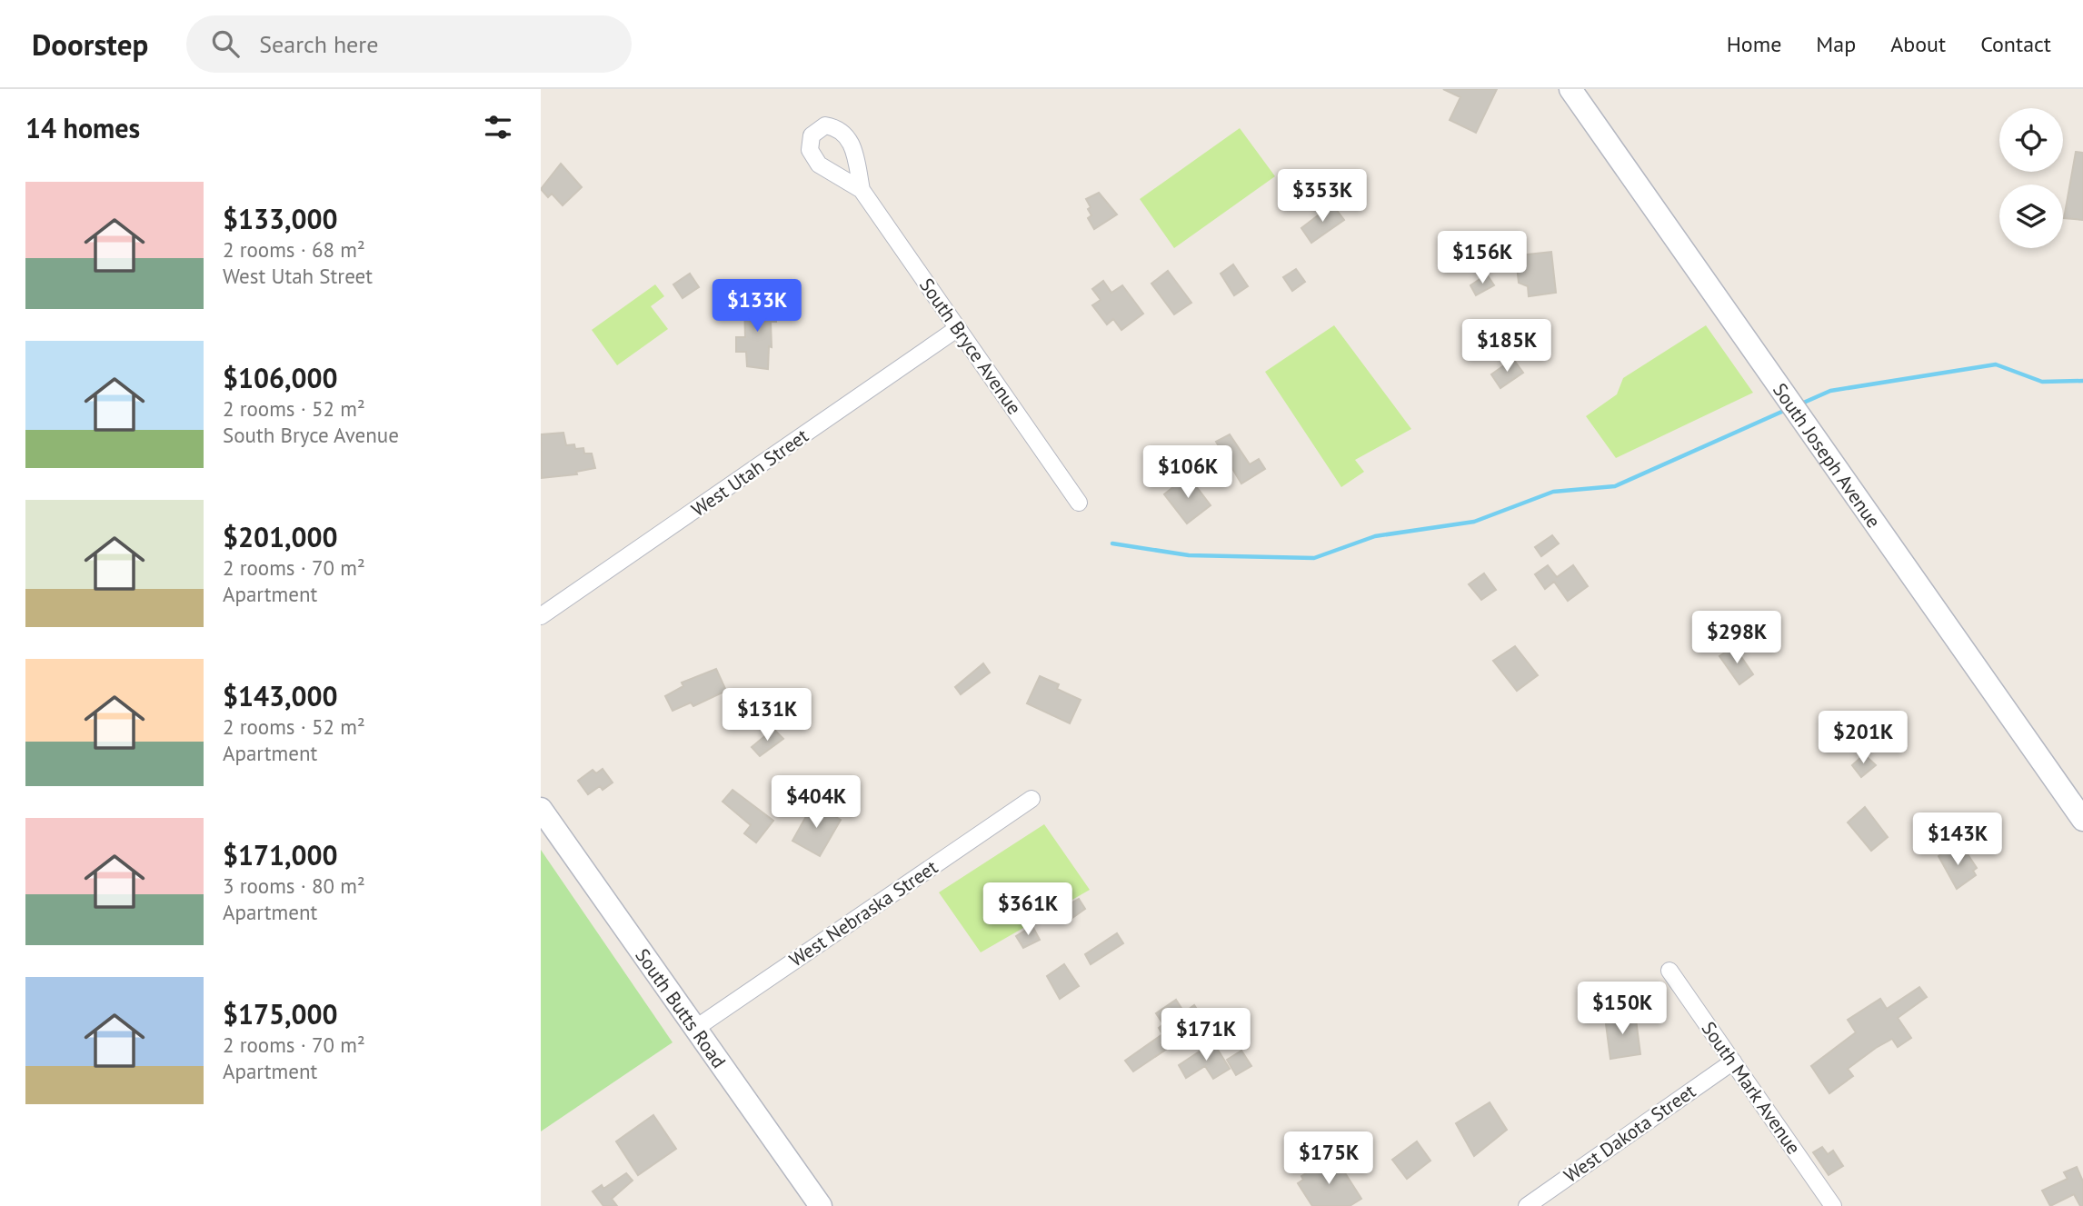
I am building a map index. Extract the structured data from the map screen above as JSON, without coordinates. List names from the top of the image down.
{
  "streets": {
    "main road": ["South Joseph Avenue", "South Butts Road"],
    "street": [
      "South Bryce Avenue",
      "West Utah Street",
      "West Nebraska Street",
      "South Mark Avenue",
      "West Dakota Street"
    ]
  },
  "crossings": [
    ["South Bryce Avenue", "West Utah Street"],
    ["West Nebraska Street", "South Butts Road"],
    ["South Mark Avenue", "West Dakota Street"]
  ],
  "page": {
    "header": "Doorstep",
    "search": "Search here",
    "nav": [
      "Home",
      "Map",
      "About",
      "Contact"
    ],
    "heading": "14 homes",
    "list": [
      {
        "name": "$133,000",
        "note": "2 rooms · 68 m² · West Utah Street"
      },
      {
        "name": "$106,000",
        "note": "2 rooms · 52 m² · South Bryce Avenue"
      },
      {
        "name": "$201,000",
        "note": "2 rooms · 70 m² · Apartment"
      },
      {
        "name": "$143,000",
        "note": "2 rooms · 52 m² · Apartment"
      },
      {
        "name": "$171,000",
        "note": "3 rooms · 80 m² · Apartment"
      },
      {
        "name": "$175,000",
        "note": "2 rooms · 70 m² · Apartment"
      }
    ],
    "price": [
      "$353K",
      "$156K",
      "$133K",
      "$185K",
      "$106K",
      "$298K",
      "$131K",
      "$201K",
      "$404K",
      "$143K",
      "$361K",
      "$150K",
      "$171K",
      "$175K"
    ]
  }
}
